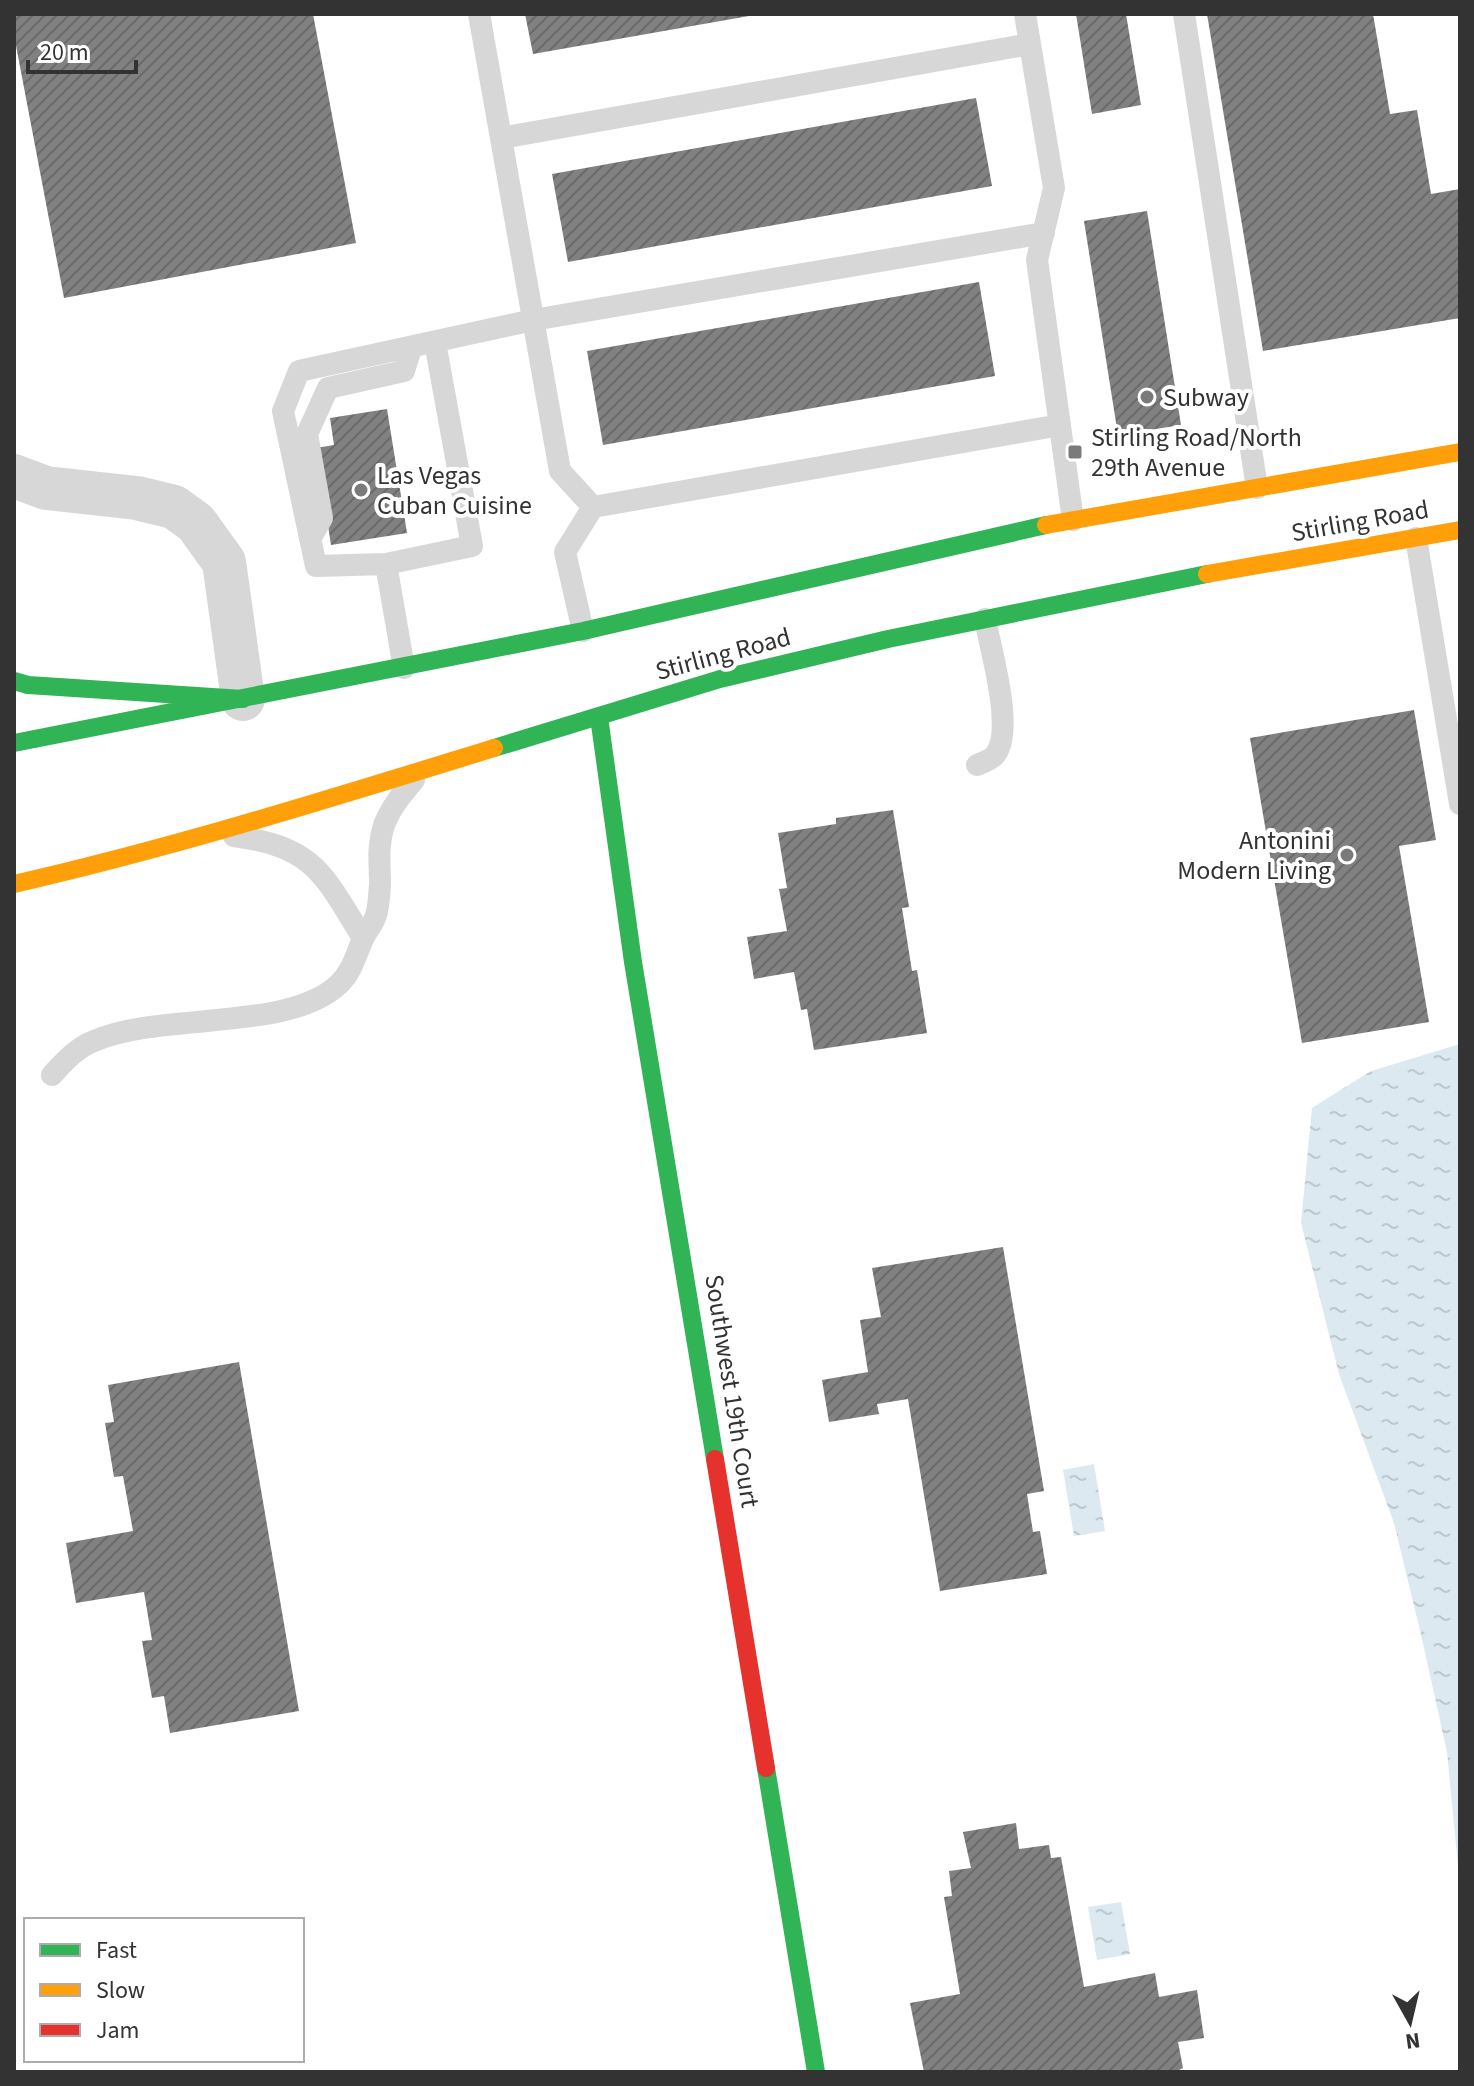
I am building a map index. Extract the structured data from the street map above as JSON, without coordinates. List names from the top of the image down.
{
  "streets": {
    "main road": ["Stirling Road", "Southwest 19th Court"]
  },
  "crossings": [
    ["Stirling Road", "Southwest 19th Court"]
  ],
  "places": {
    "other": ["Subway", "Las Vegas Cuban Cuisine", "Antonini Modern Living"],
    "transit": ["Stirling Road/North 29th Avenue"]
  },
  "legend": ["Fast", "Slow", "Jam"],
  "scale_bar": "20 m",
  "north": "bottom"
}
